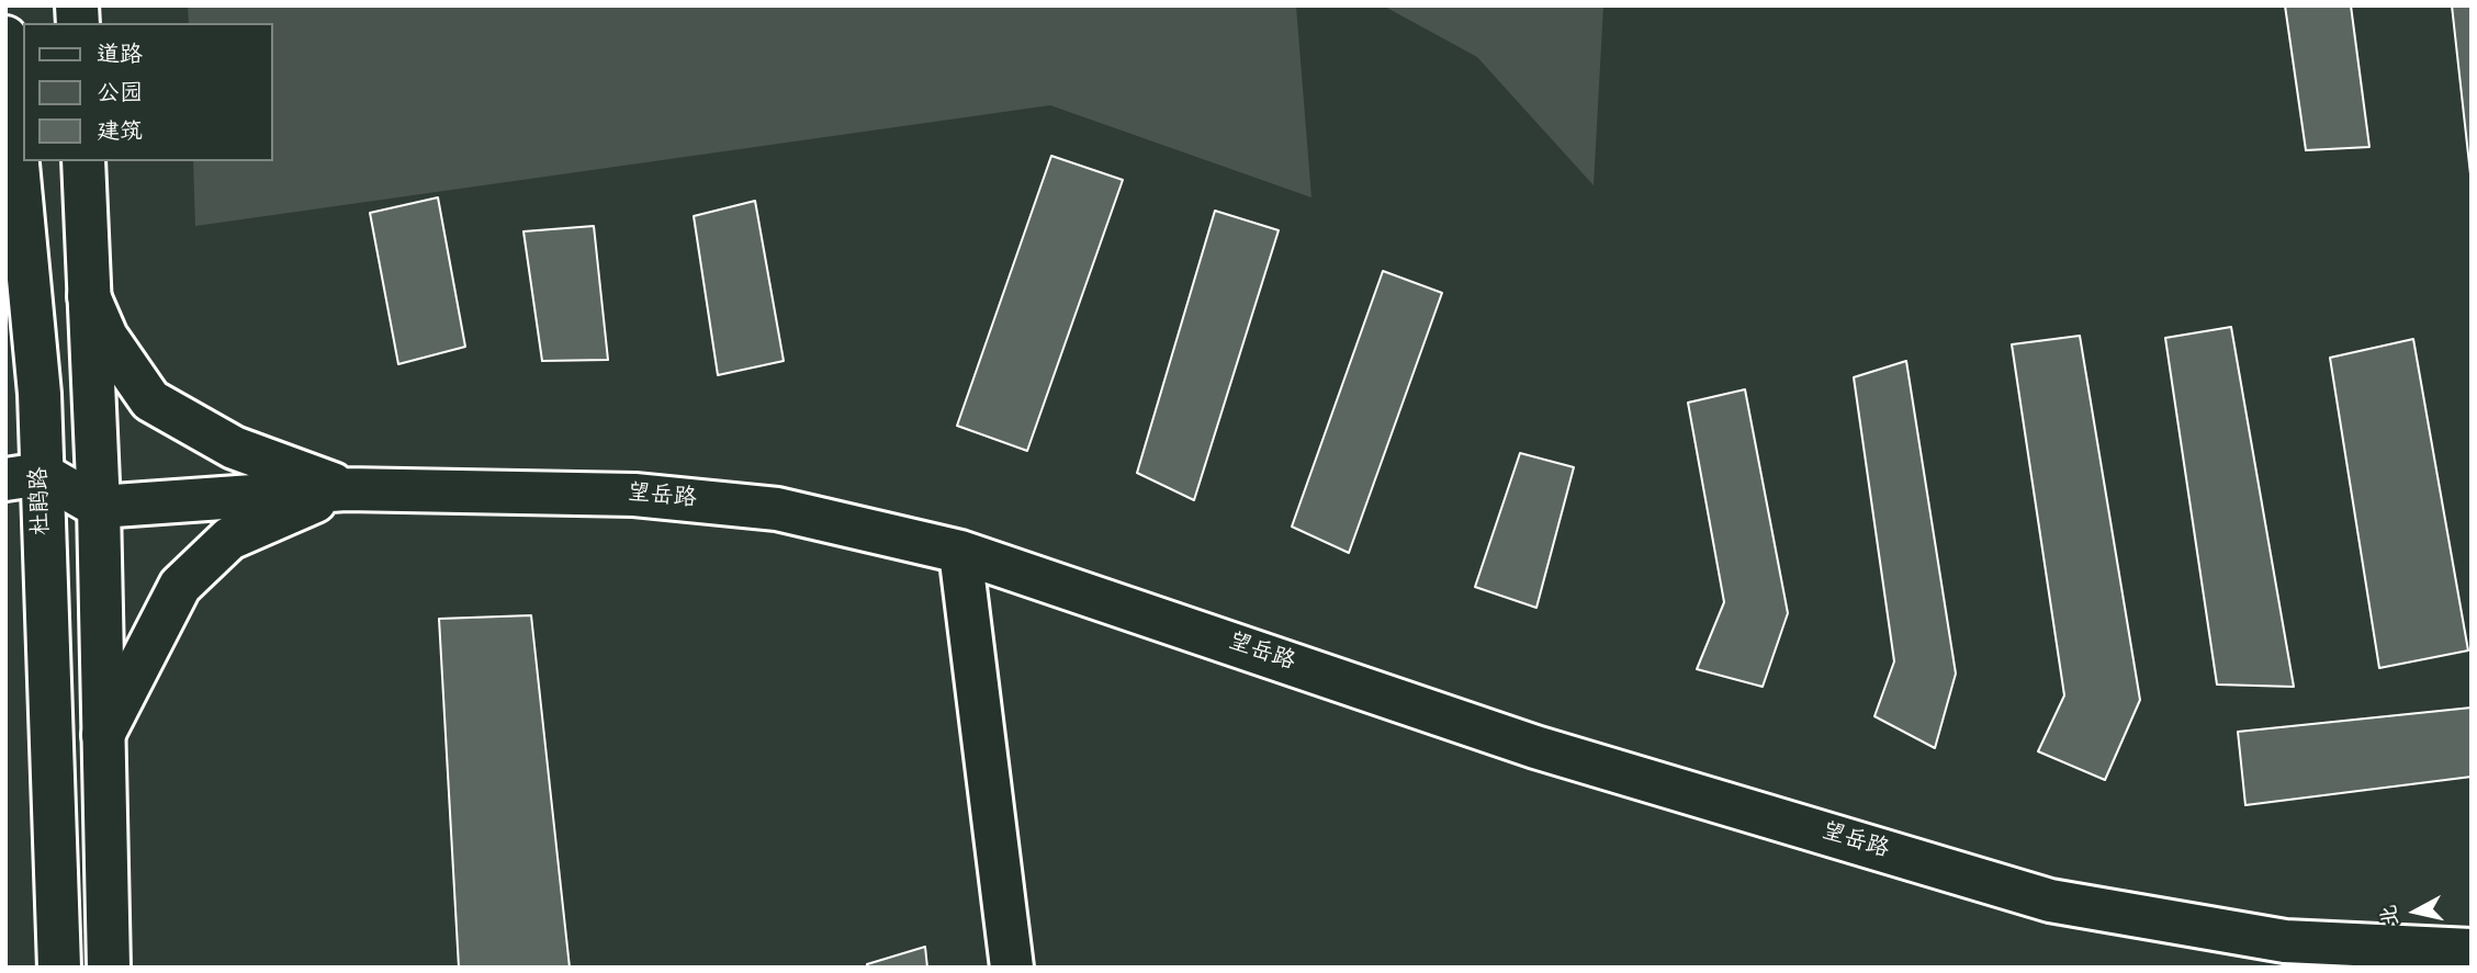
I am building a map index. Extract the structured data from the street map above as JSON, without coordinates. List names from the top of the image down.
{
  "streets": {
    "street": ["望岳路", "杜鹃路"]
  },
  "legend": ["道路", "公园", "建筑"],
  "north": "left"
}
